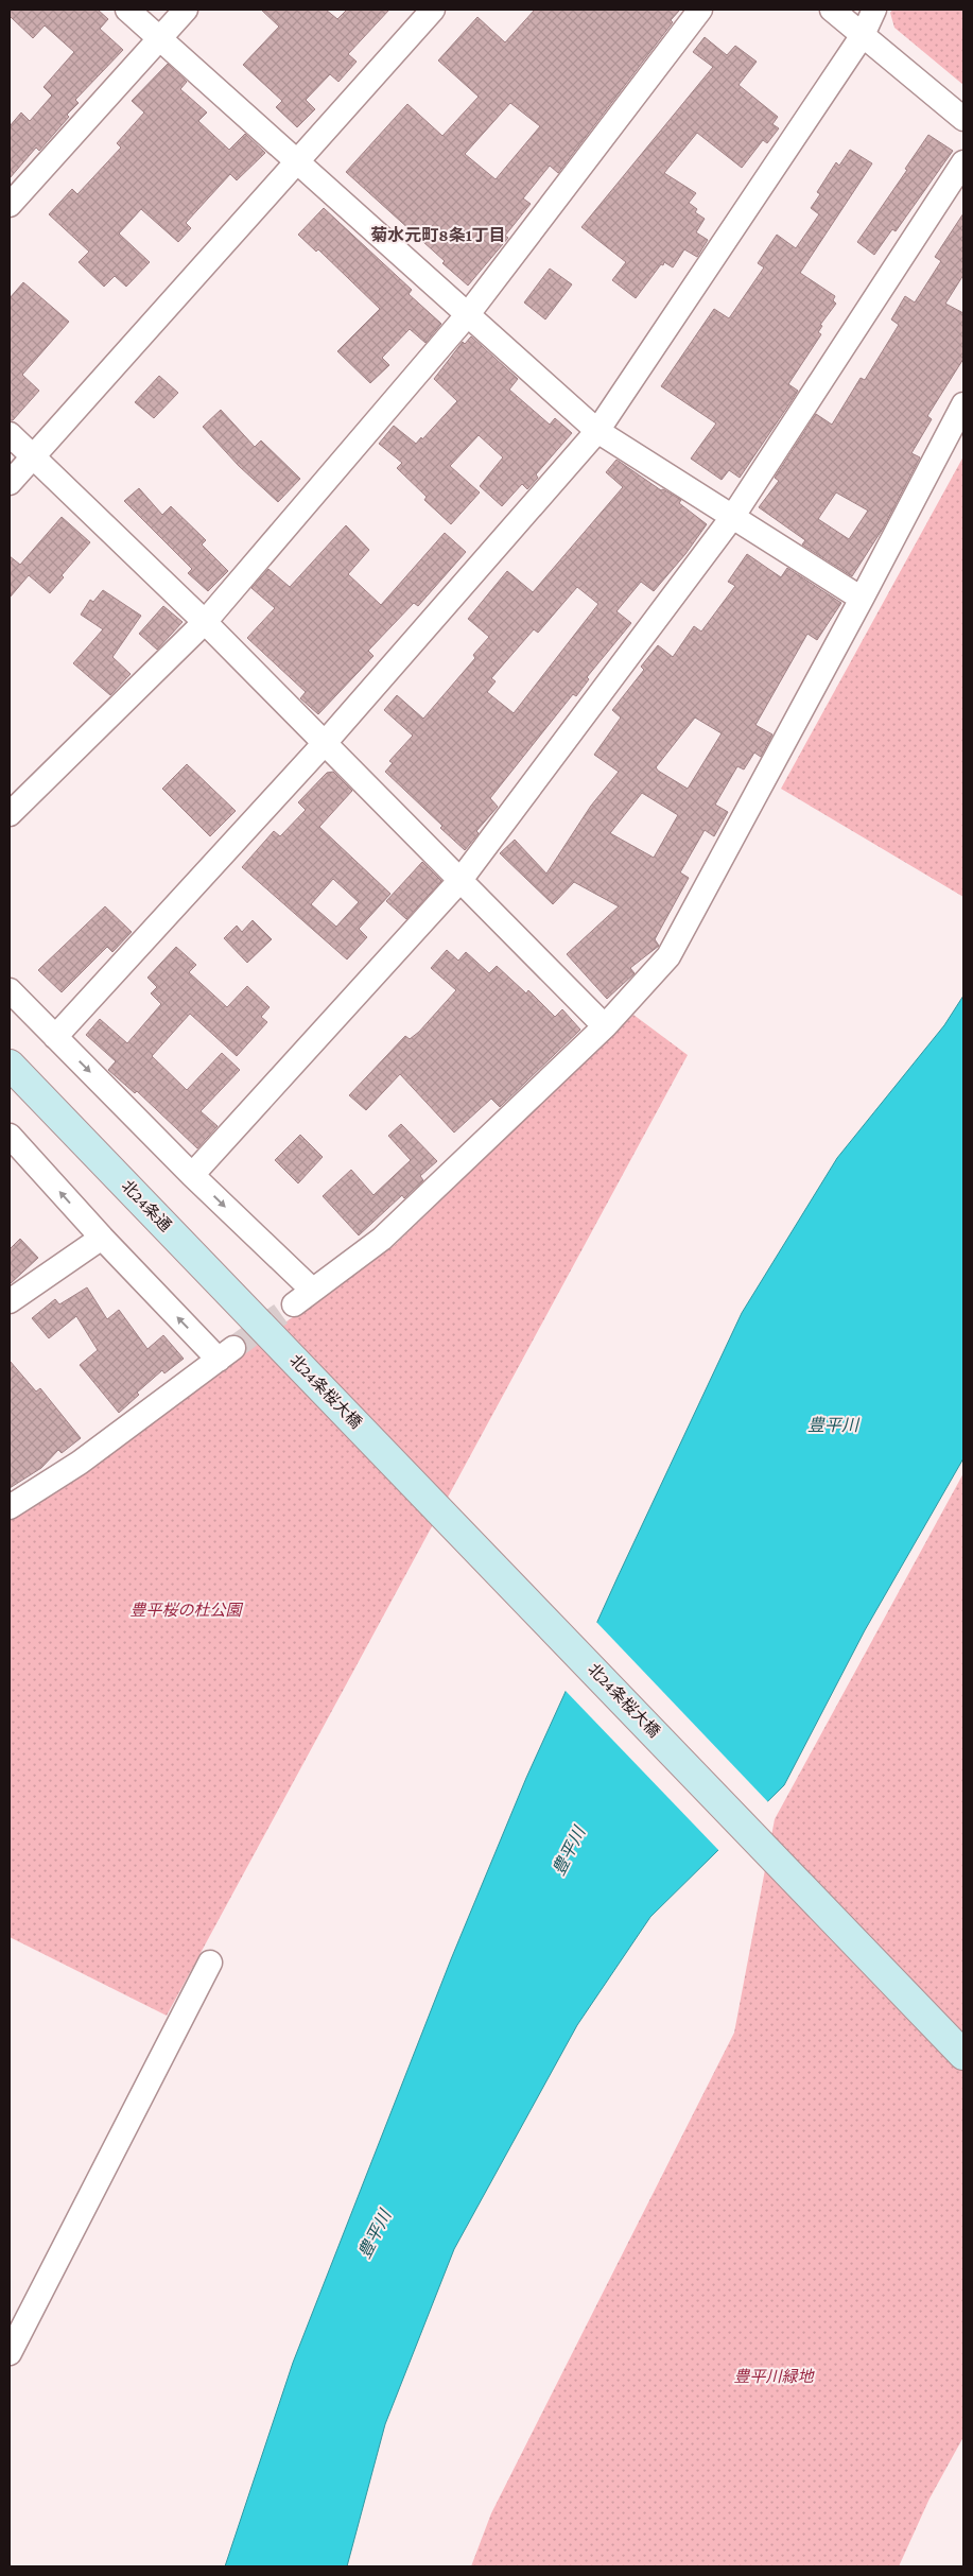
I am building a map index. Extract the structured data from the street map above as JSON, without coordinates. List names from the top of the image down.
{
  "streets": {
    "street": ["北24条通", "北24条桜大橋"]
  },
  "crossings": [
    ["北24条通", "北24条桜大橋"]
  ],
  "districts": ["菊水元町8条1丁目"],
  "water": ["豊平川"],
  "parks": ["豊平桜の杜公園", "豊平川緑地"]
}
